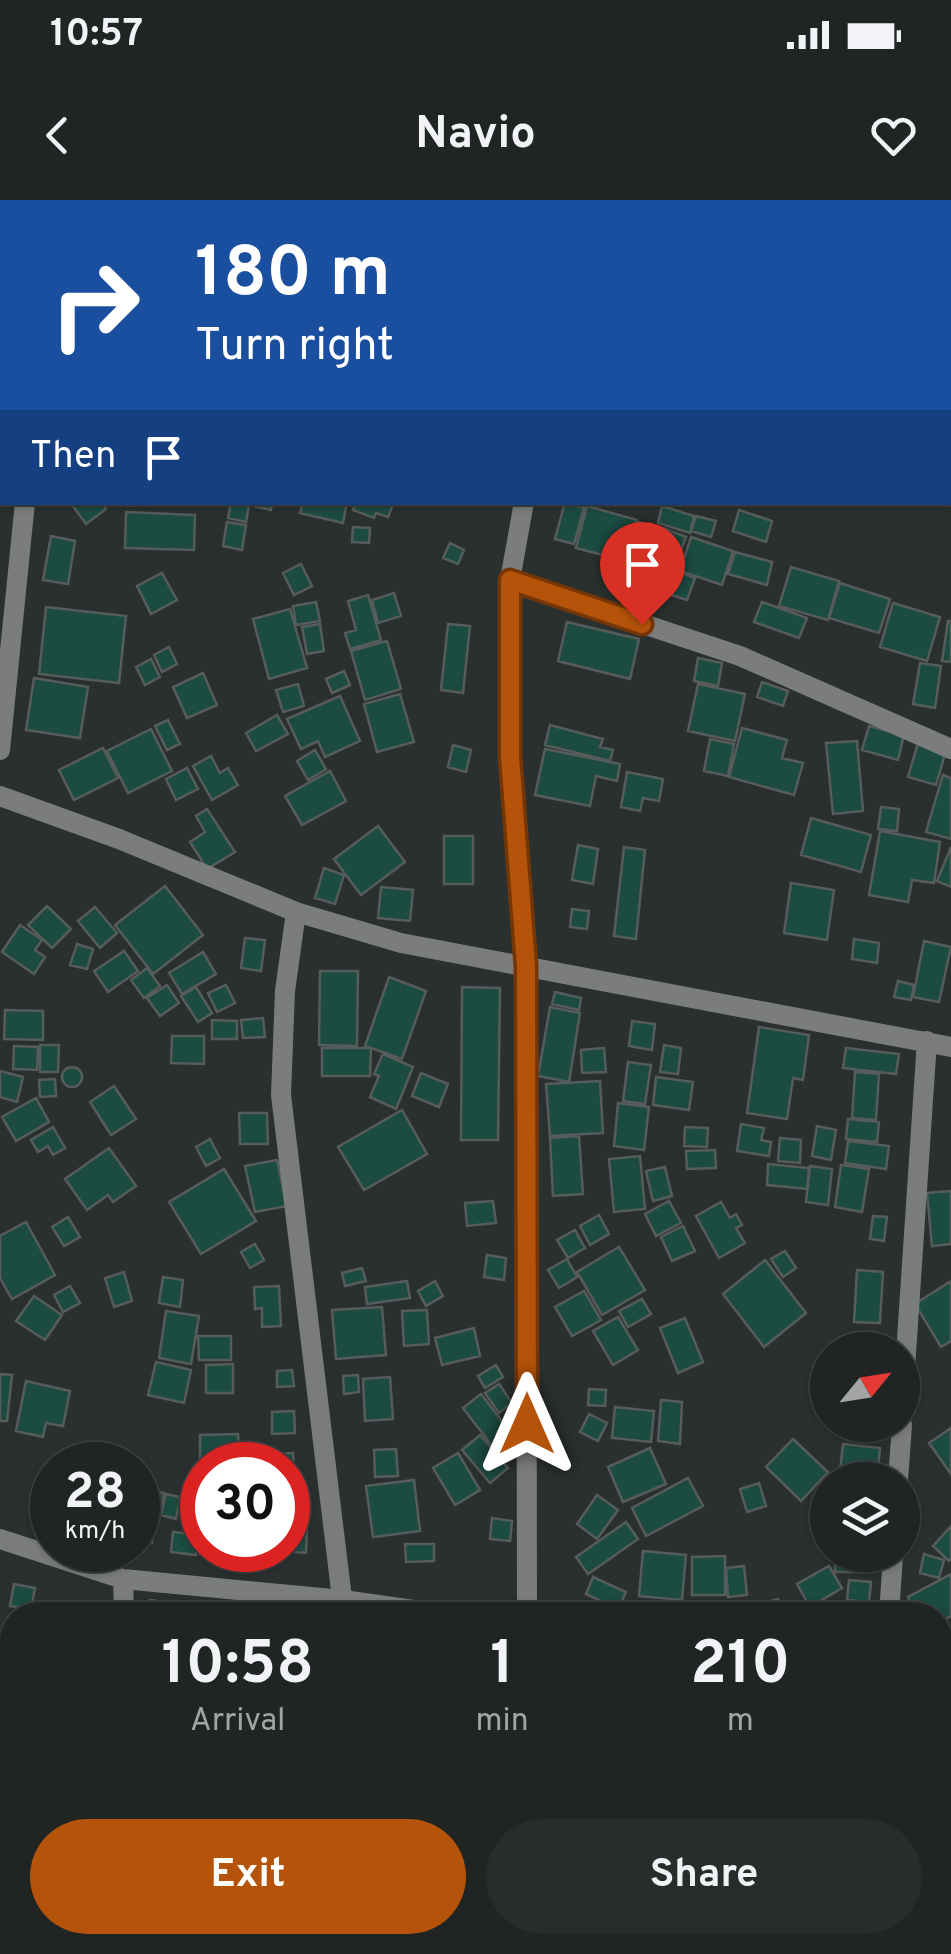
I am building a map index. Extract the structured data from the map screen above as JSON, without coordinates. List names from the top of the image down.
{
  "north": "top right",
  "page": {
    "status": "10:57",
    "header": "Navio",
    "turn": ["180 m", "Turn right"],
    "then": "Then",
    "speed": "28 km/h",
    "limit": "30",
    "eta": [
      "10:58",
      "Arrival",
      "1",
      "min",
      "210",
      "m"
    ],
    "buttons": ["Exit", "Share"]
  }
}
